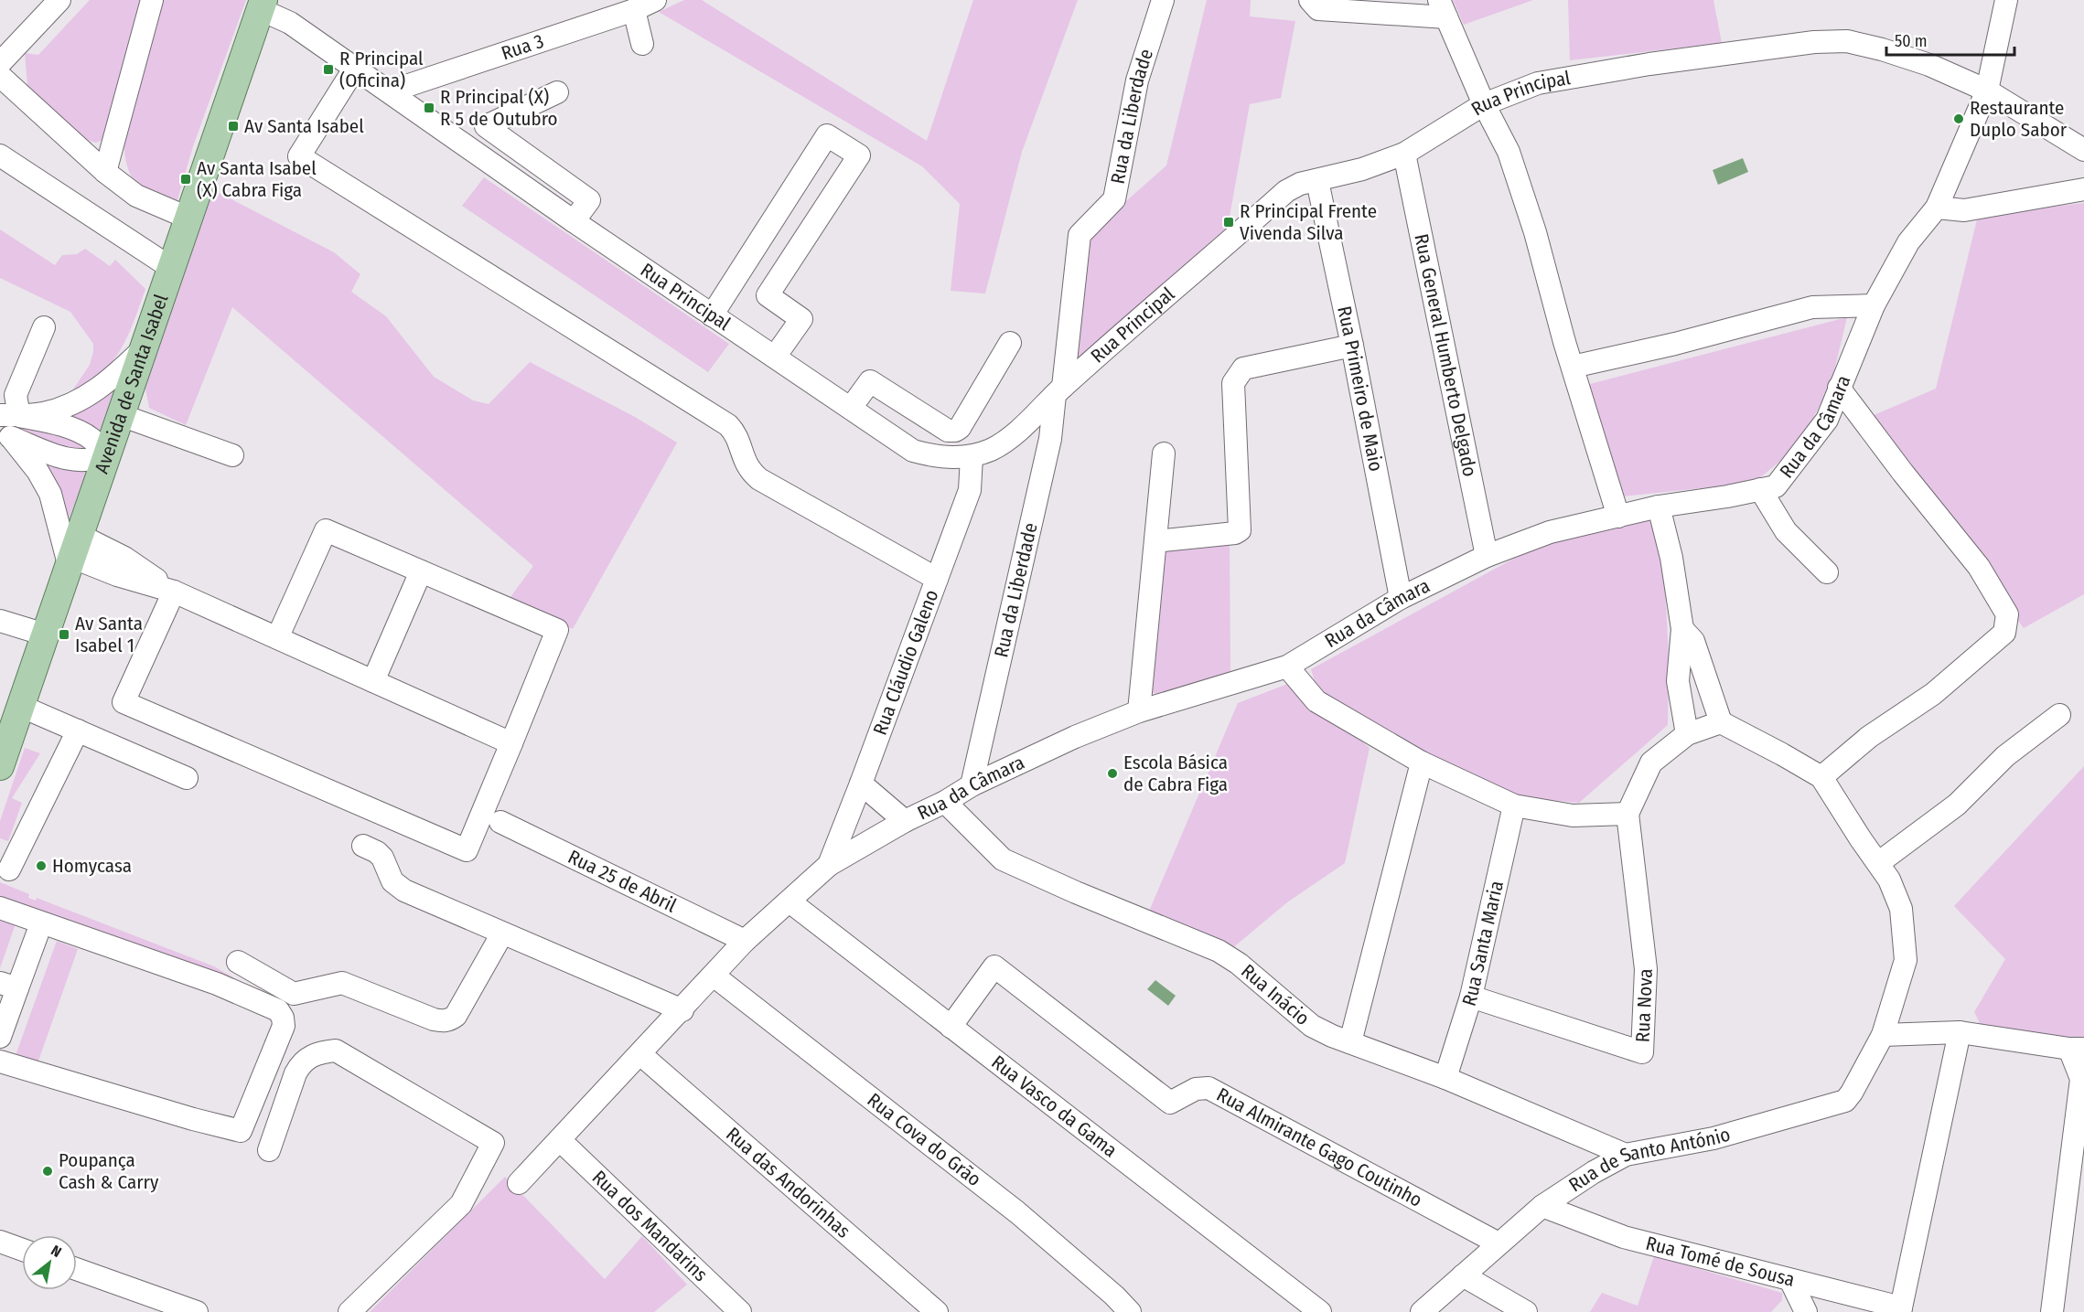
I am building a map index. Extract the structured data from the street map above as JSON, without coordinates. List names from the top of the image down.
{
  "streets": {
    "main road": ["Avenida de Santa Isabel"],
    "street": [
      "Rua 3",
      "Rua Principal",
      "Rua da Liberdade",
      "Rua General Humberto Delgado",
      "Rua Primeiro de Maio",
      "Rua da Câmara",
      "Rua Cláudio Galeno",
      "Rua 25 de Abril",
      "Rua Santa Maria",
      "Rua Inácio",
      "Rua Nova",
      "Rua Vasco da Gama",
      "Rua Cova do Grão",
      "Rua Almirante Gago Coutinho",
      "Rua de Santo António",
      "Rua das Andorinhas",
      "Rua dos Mandarins",
      "Rua Tomé de Sousa"
    ]
  },
  "crossings": [
    ["Rua 3", "Rua Principal"],
    ["Rua Principal", "Rua da Liberdade"],
    ["Rua Principal", "Rua General Humberto Delgado"],
    ["Rua Principal", "Avenida de Santa Isabel"],
    ["Rua Principal", "Rua Primeiro de Maio"],
    ["Rua Principal", "Rua da Câmara"],
    ["Rua Principal", "Rua Cláudio Galeno"],
    ["Rua da Liberdade", "Rua da Câmara"],
    ["Rua General Humberto Delgado", "Rua da Câmara"],
    ["Rua Primeiro de Maio", "Rua da Câmara"],
    ["Rua da Câmara", "Rua Cláudio Galeno"],
    ["Rua da Câmara", "Rua 25 de Abril"],
    ["Rua da Câmara", "Rua Inácio"],
    ["Rua da Câmara", "Rua Vasco da Gama"],
    ["Rua da Câmara", "Rua Cova do Grão"],
    ["Rua da Câmara", "Rua das Andorinhas"],
    ["Rua da Câmara", "Rua dos Mandarins"],
    ["Rua Santa Maria", "Rua Inácio"],
    ["Rua Santa Maria", "Rua Nova"],
    ["Rua Inácio", "Rua de Santo António"],
    ["Rua Vasco da Gama", "Rua Almirante Gago Coutinho"],
    ["Rua Almirante Gago Coutinho", "Rua de Santo António"],
    ["Rua de Santo António", "Rua Tomé de Sousa"]
  ],
  "places": {
    "transit": [
      "R Principal (Oficina)",
      "R Principal (X) R 5 de Outubro",
      "Av Santa Isabel",
      "Av Santa Isabel (X) Cabra Figa",
      "R Principal Frente Vivenda Silva",
      "Av Santa Isabel 1"
    ],
    "other": [
      "Restaurante Duplo Sabor",
      "Escola Básica de Cabra Figa",
      "Homycasa",
      "Poupança Cash & Carry"
    ]
  },
  "scale_bar": "50 m",
  "north": "top right"
}
